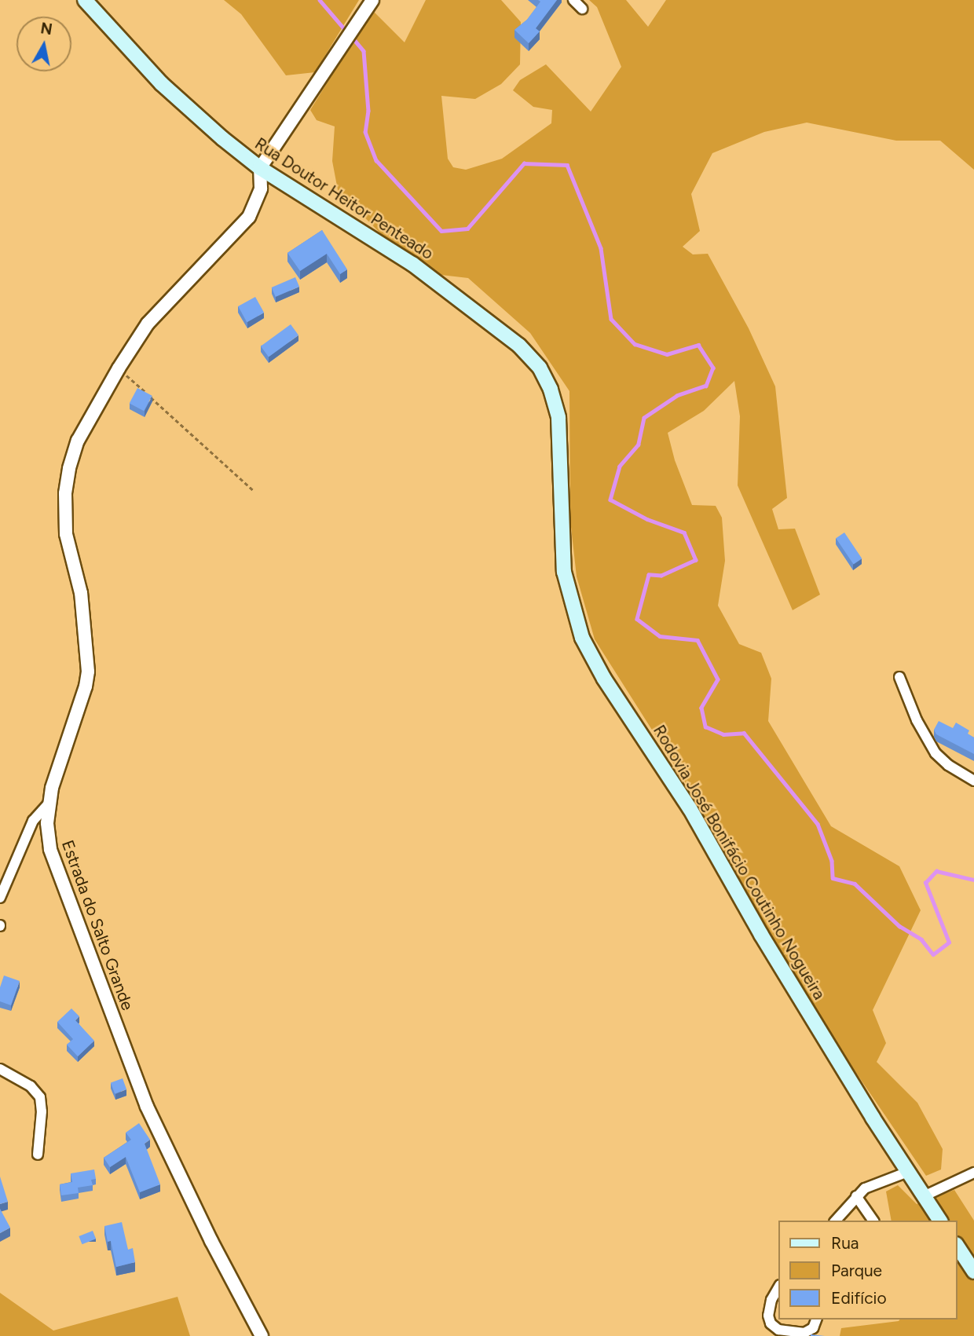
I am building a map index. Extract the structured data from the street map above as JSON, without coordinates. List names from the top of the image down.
{
  "streets": {
    "main road": ["Rua Doutor Heitor Penteado", "Rodovia José Bonifácio Coutinho Nogueira"],
    "street": ["Estrada do Salto Grande"]
  },
  "crossings": [
    ["Rua Doutor Heitor Penteado", "Rodovia José Bonifácio Coutinho Nogueira"],
    ["Rua Doutor Heitor Penteado", "Estrada do Salto Grande"]
  ],
  "legend": ["Rua", "Parque", "Edifício"],
  "north": "top"
}
